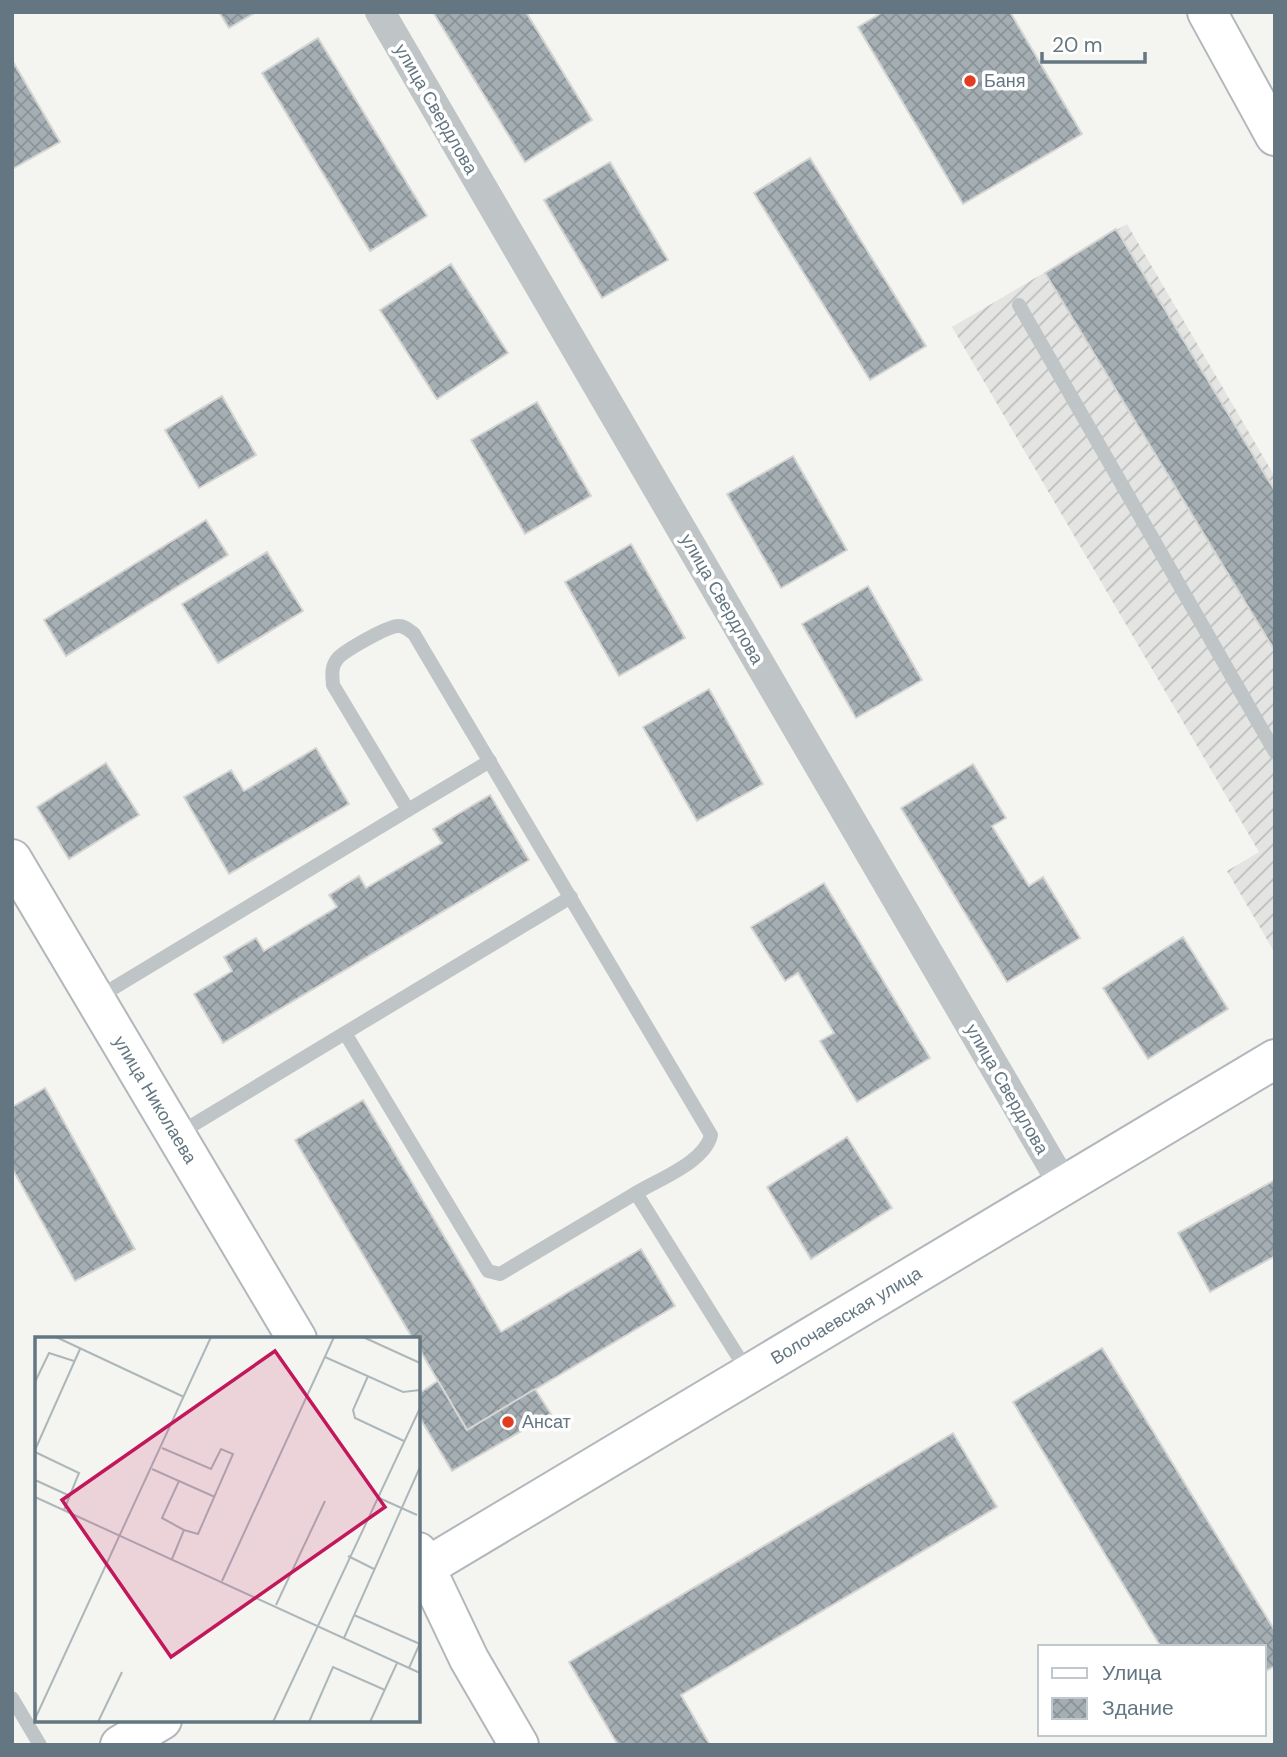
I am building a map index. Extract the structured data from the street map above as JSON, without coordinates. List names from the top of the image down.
{
  "streets": {
    "street": ["улица Свердлова", "улица Николаева", "Волочаевская улица"]
  },
  "crossings": [
    ["улица Свердлова", "Волочаевская улица"]
  ],
  "places": ["Баня", "Ансат"],
  "legend": ["Улица", "Здание"],
  "scale_bar": "20 m"
}
